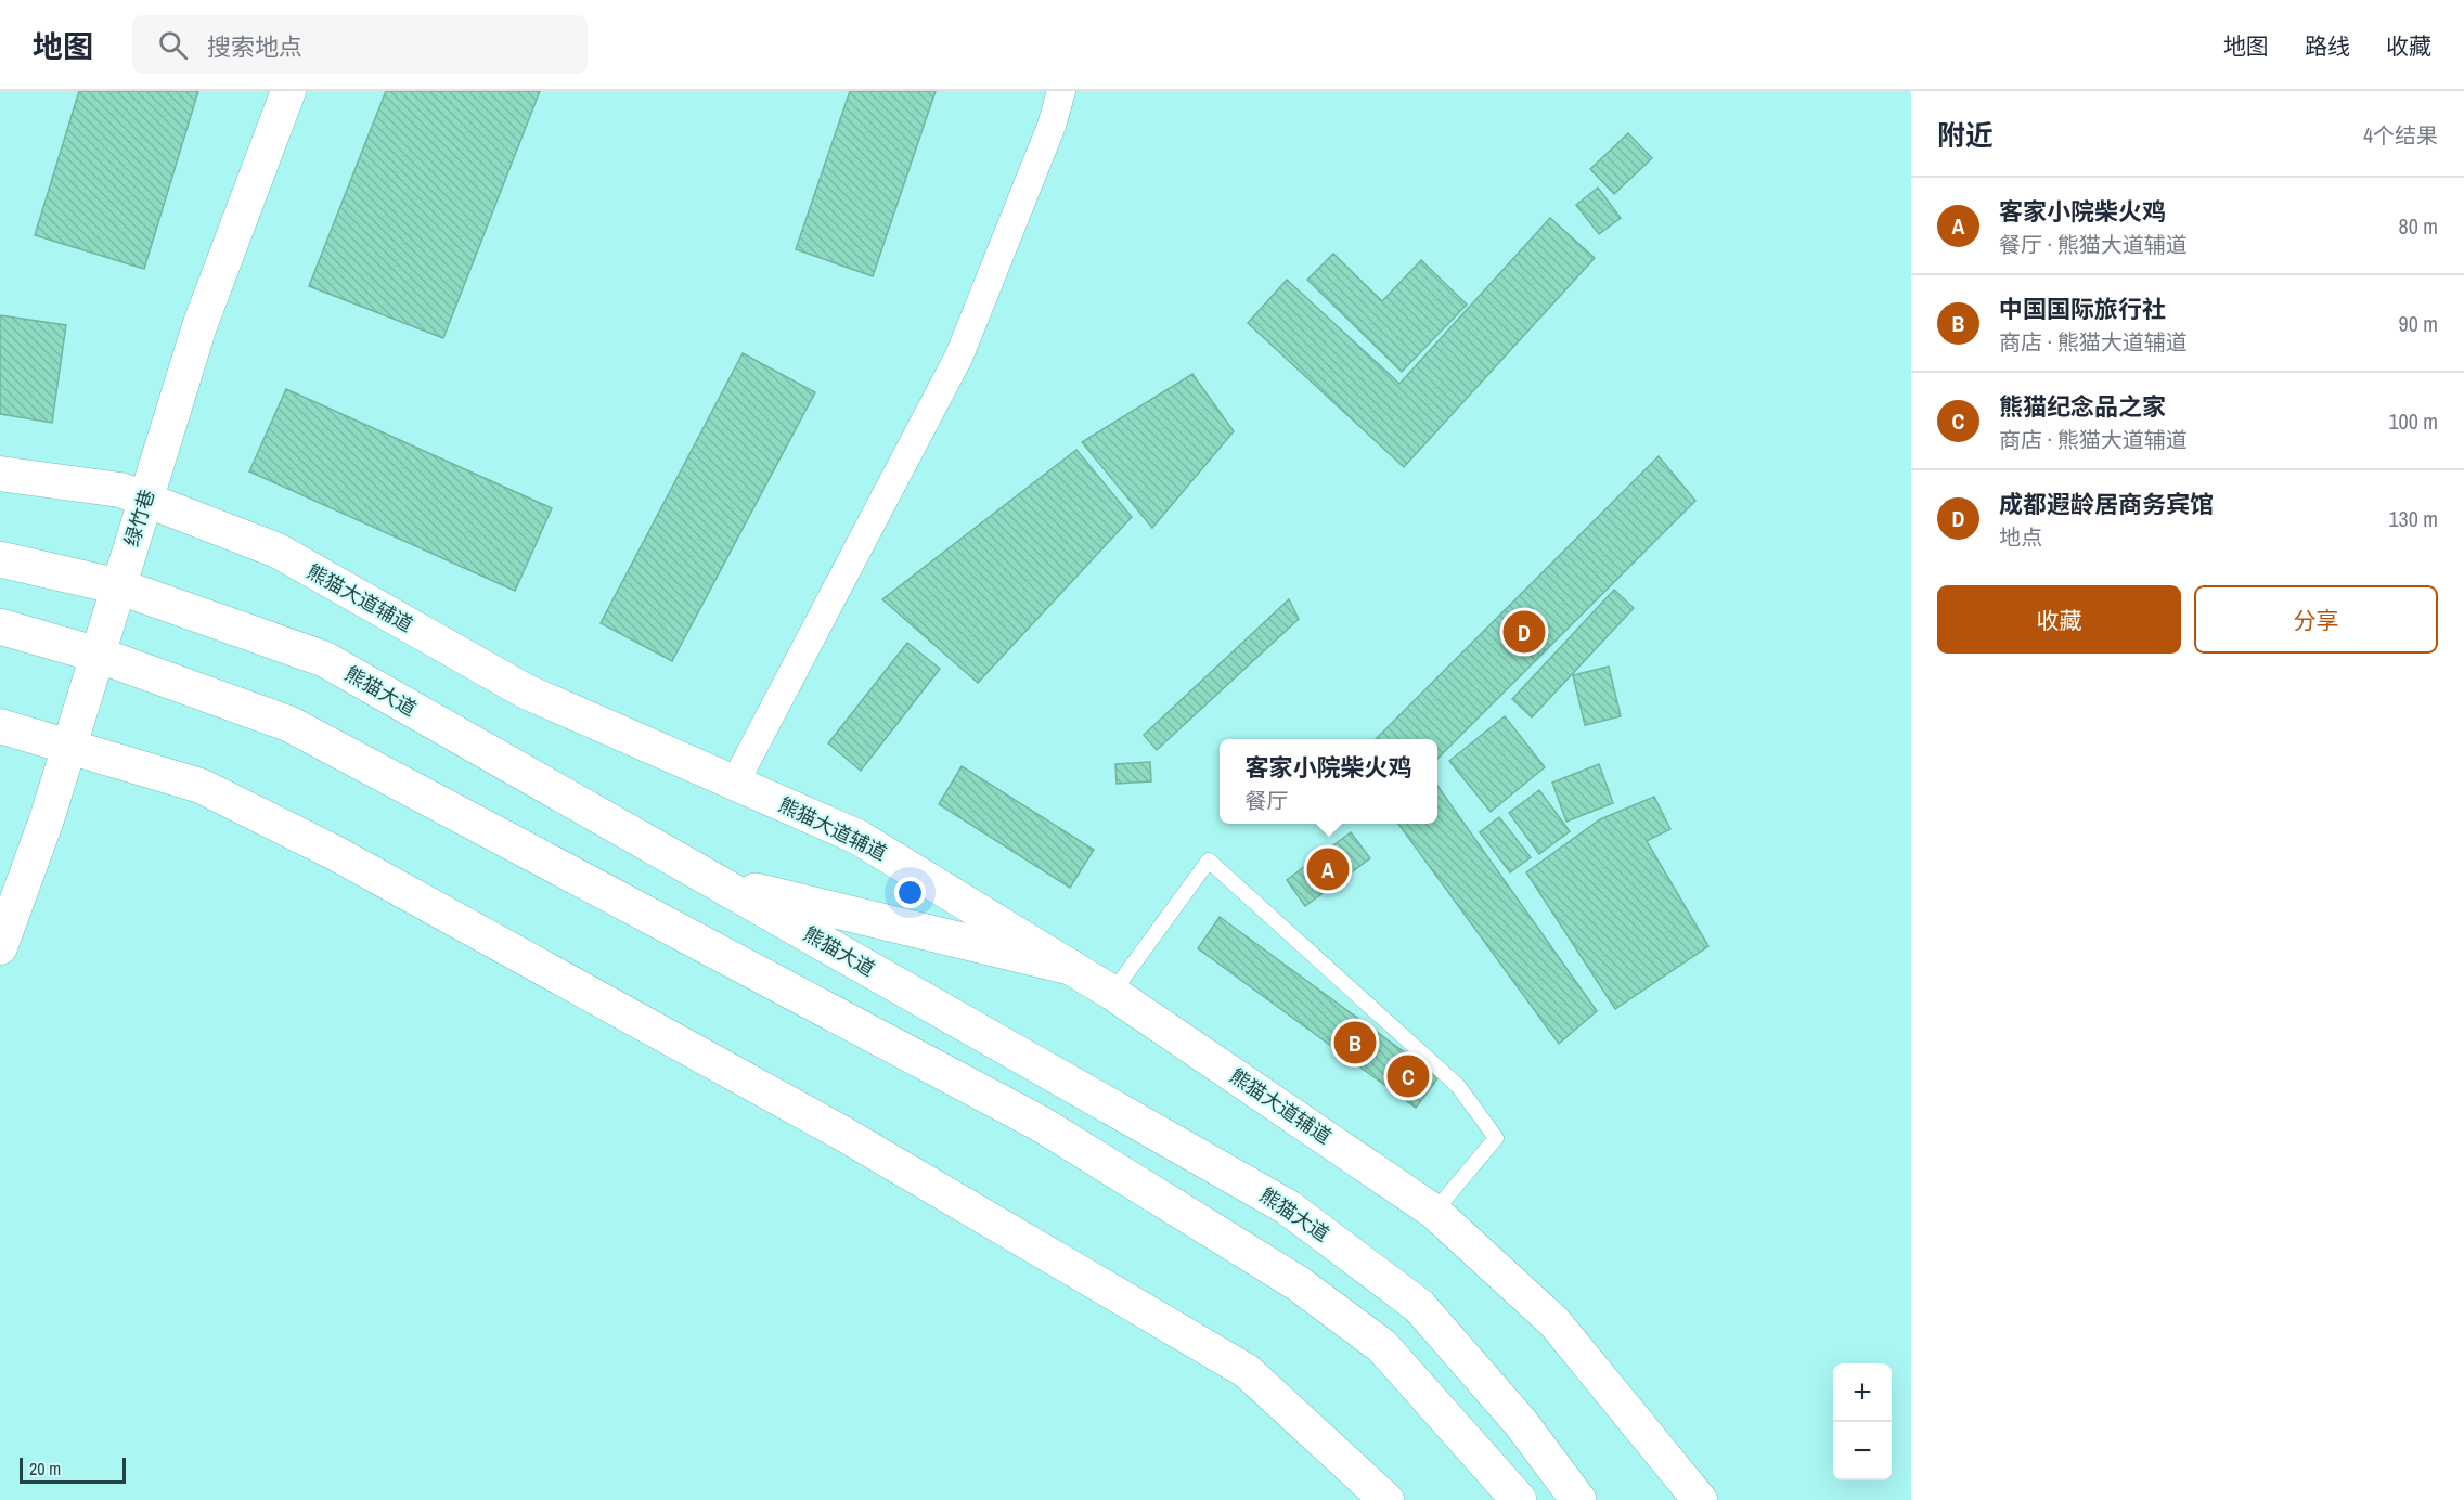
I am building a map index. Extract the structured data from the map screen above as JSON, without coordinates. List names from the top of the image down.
{
  "streets": {
    "main road": ["熊猫大道"],
    "street": ["绿竹巷", "熊猫大道辅道"]
  },
  "crossings": [
    ["绿竹巷", "熊猫大道辅道"],
    ["绿竹巷", "熊猫大道"]
  ],
  "scale_bar": "20 m",
  "page": {
    "header": "地图",
    "search": "搜索地点",
    "nav": ["地图", "路线", "收藏"],
    "heading": ["附近", "4个结果"],
    "list": [
      {
        "mark": "A",
        "name": "客家小院柴火鸡",
        "note": "餐厅 · 熊猫大道辅道",
        "value": "80 m"
      },
      {
        "mark": "B",
        "name": "中国国际旅行社",
        "note": "商店 · 熊猫大道辅道",
        "value": "90 m"
      },
      {
        "mark": "C",
        "name": "熊猫纪念品之家",
        "note": "商店 · 熊猫大道辅道",
        "value": "100 m"
      },
      {
        "mark": "D",
        "name": "成都遐龄居商务宾馆",
        "note": "地点",
        "value": "130 m"
      }
    ],
    "buttons": ["收藏", "分享"],
    "pins": [
      "D",
      "A",
      "B",
      "C"
    ],
    "popup": ["客家小院柴火鸡", "餐厅"],
    "map_buttons": ["+", "−"],
    "scale": "20 m"
  }
}
